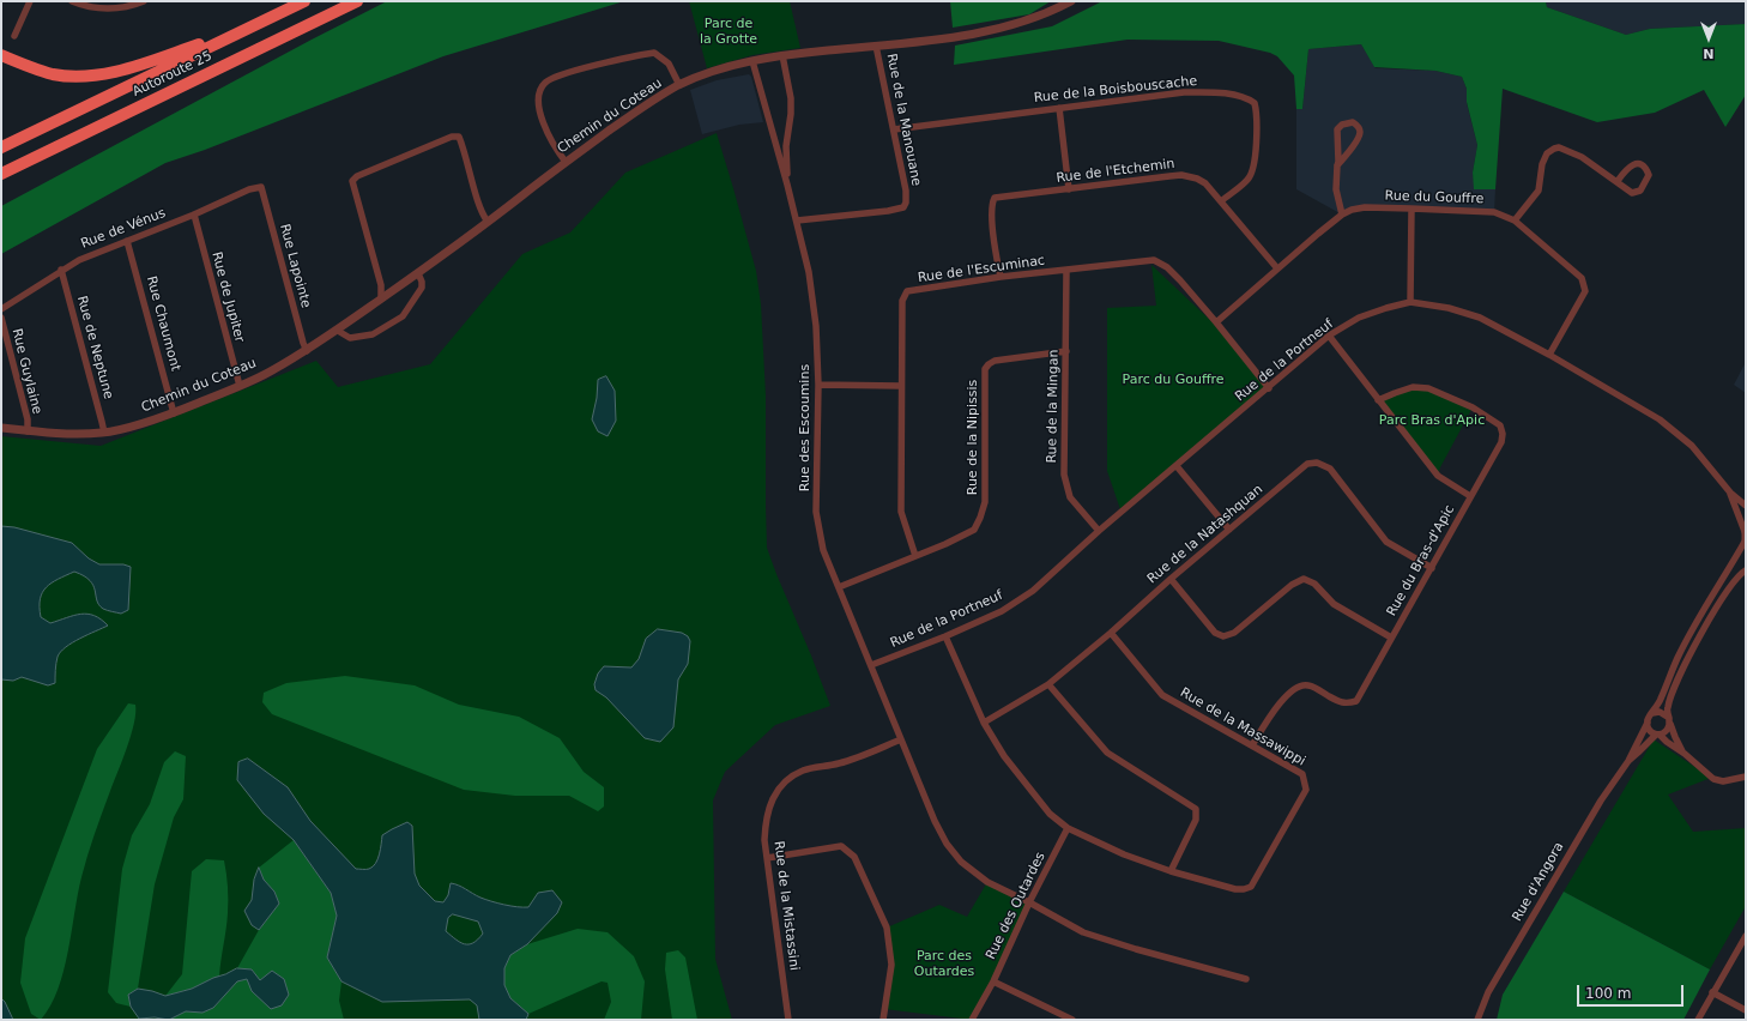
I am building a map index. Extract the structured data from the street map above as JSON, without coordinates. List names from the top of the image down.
{
  "streets": {
    "highway": ["Autoroute 25"],
    "street": [
      "Rue de la Boisbouscache",
      "Chemin du Coteau",
      "Rue de la Manouane",
      "Rue de l'Etchemin",
      "Rue du Gouffre",
      "Rue de Vénus",
      "Rue Lapointe",
      "Rue de l'Escuminac",
      "Rue de Jupiter",
      "Rue Chaumont",
      "Rue de Neptune",
      "Rue de la Portneuf",
      "Rue Guylaine",
      "Rue de la Mingan",
      "Rue des Escoumins",
      "Rue de la Nipissis",
      "Rue de la Natashquan",
      "Rue du Bras-d'Apic",
      "Rue de la Massawippi",
      "Rue d'Angora",
      "Rue de la Mistassini",
      "Rue des Outardes"
    ]
  },
  "crossings": [
    ["Rue de la Boisbouscache", "Rue de la Manouane"],
    ["Rue de la Boisbouscache", "Rue de l'Etchemin"],
    ["Chemin du Coteau", "Rue de la Manouane"],
    ["Chemin du Coteau", "Rue Lapointe"],
    ["Chemin du Coteau", "Rue de Jupiter"],
    ["Chemin du Coteau", "Rue Chaumont"],
    ["Chemin du Coteau", "Rue de Neptune"],
    ["Chemin du Coteau", "Rue Guylaine"],
    ["Chemin du Coteau", "Rue des Escoumins"],
    ["Rue de la Manouane", "Rue des Escoumins"],
    ["Rue de l'Etchemin", "Rue du Gouffre"],
    ["Rue de l'Etchemin", "Rue de l'Escuminac"],
    ["Rue du Gouffre", "Rue de l'Escuminac"],
    ["Rue du Gouffre", "Rue de la Portneuf"],
    ["Rue de Vénus", "Rue Lapointe"],
    ["Rue de Vénus", "Rue de Jupiter"],
    ["Rue de Vénus", "Rue Chaumont"],
    ["Rue de Vénus", "Rue de Neptune"],
    ["Rue de l'Escuminac", "Rue de la Portneuf"],
    ["Rue de l'Escuminac", "Rue de la Mingan"],
    ["Rue de l'Escuminac", "Rue de la Nipissis"],
    ["Rue de la Portneuf", "Rue de la Mingan"],
    ["Rue de la Portneuf", "Rue des Escoumins"],
    ["Rue de la Portneuf", "Rue de la Massawippi"],
    ["Rue de la Mingan", "Rue de la Nipissis"],
    ["Rue des Escoumins", "Rue de la Nipissis"],
    ["Rue des Escoumins", "Rue de la Mistassini"],
    ["Rue des Escoumins", "Rue des Outardes"],
    ["Rue de la Natashquan", "Rue du Bras-d'Apic"],
    ["Rue de la Natashquan", "Rue de la Massawippi"],
    ["Rue du Bras-d'Apic", "Rue de la Massawippi"],
    ["Rue de la Massawippi", "Rue des Outardes"]
  ],
  "parks": [
    "Parc de la Grotte",
    "Parc du Gouffre",
    "Parc Bras d'Apic",
    "Parc des Outardes"
  ],
  "scale_bar": "100 m",
  "north": "bottom"
}
